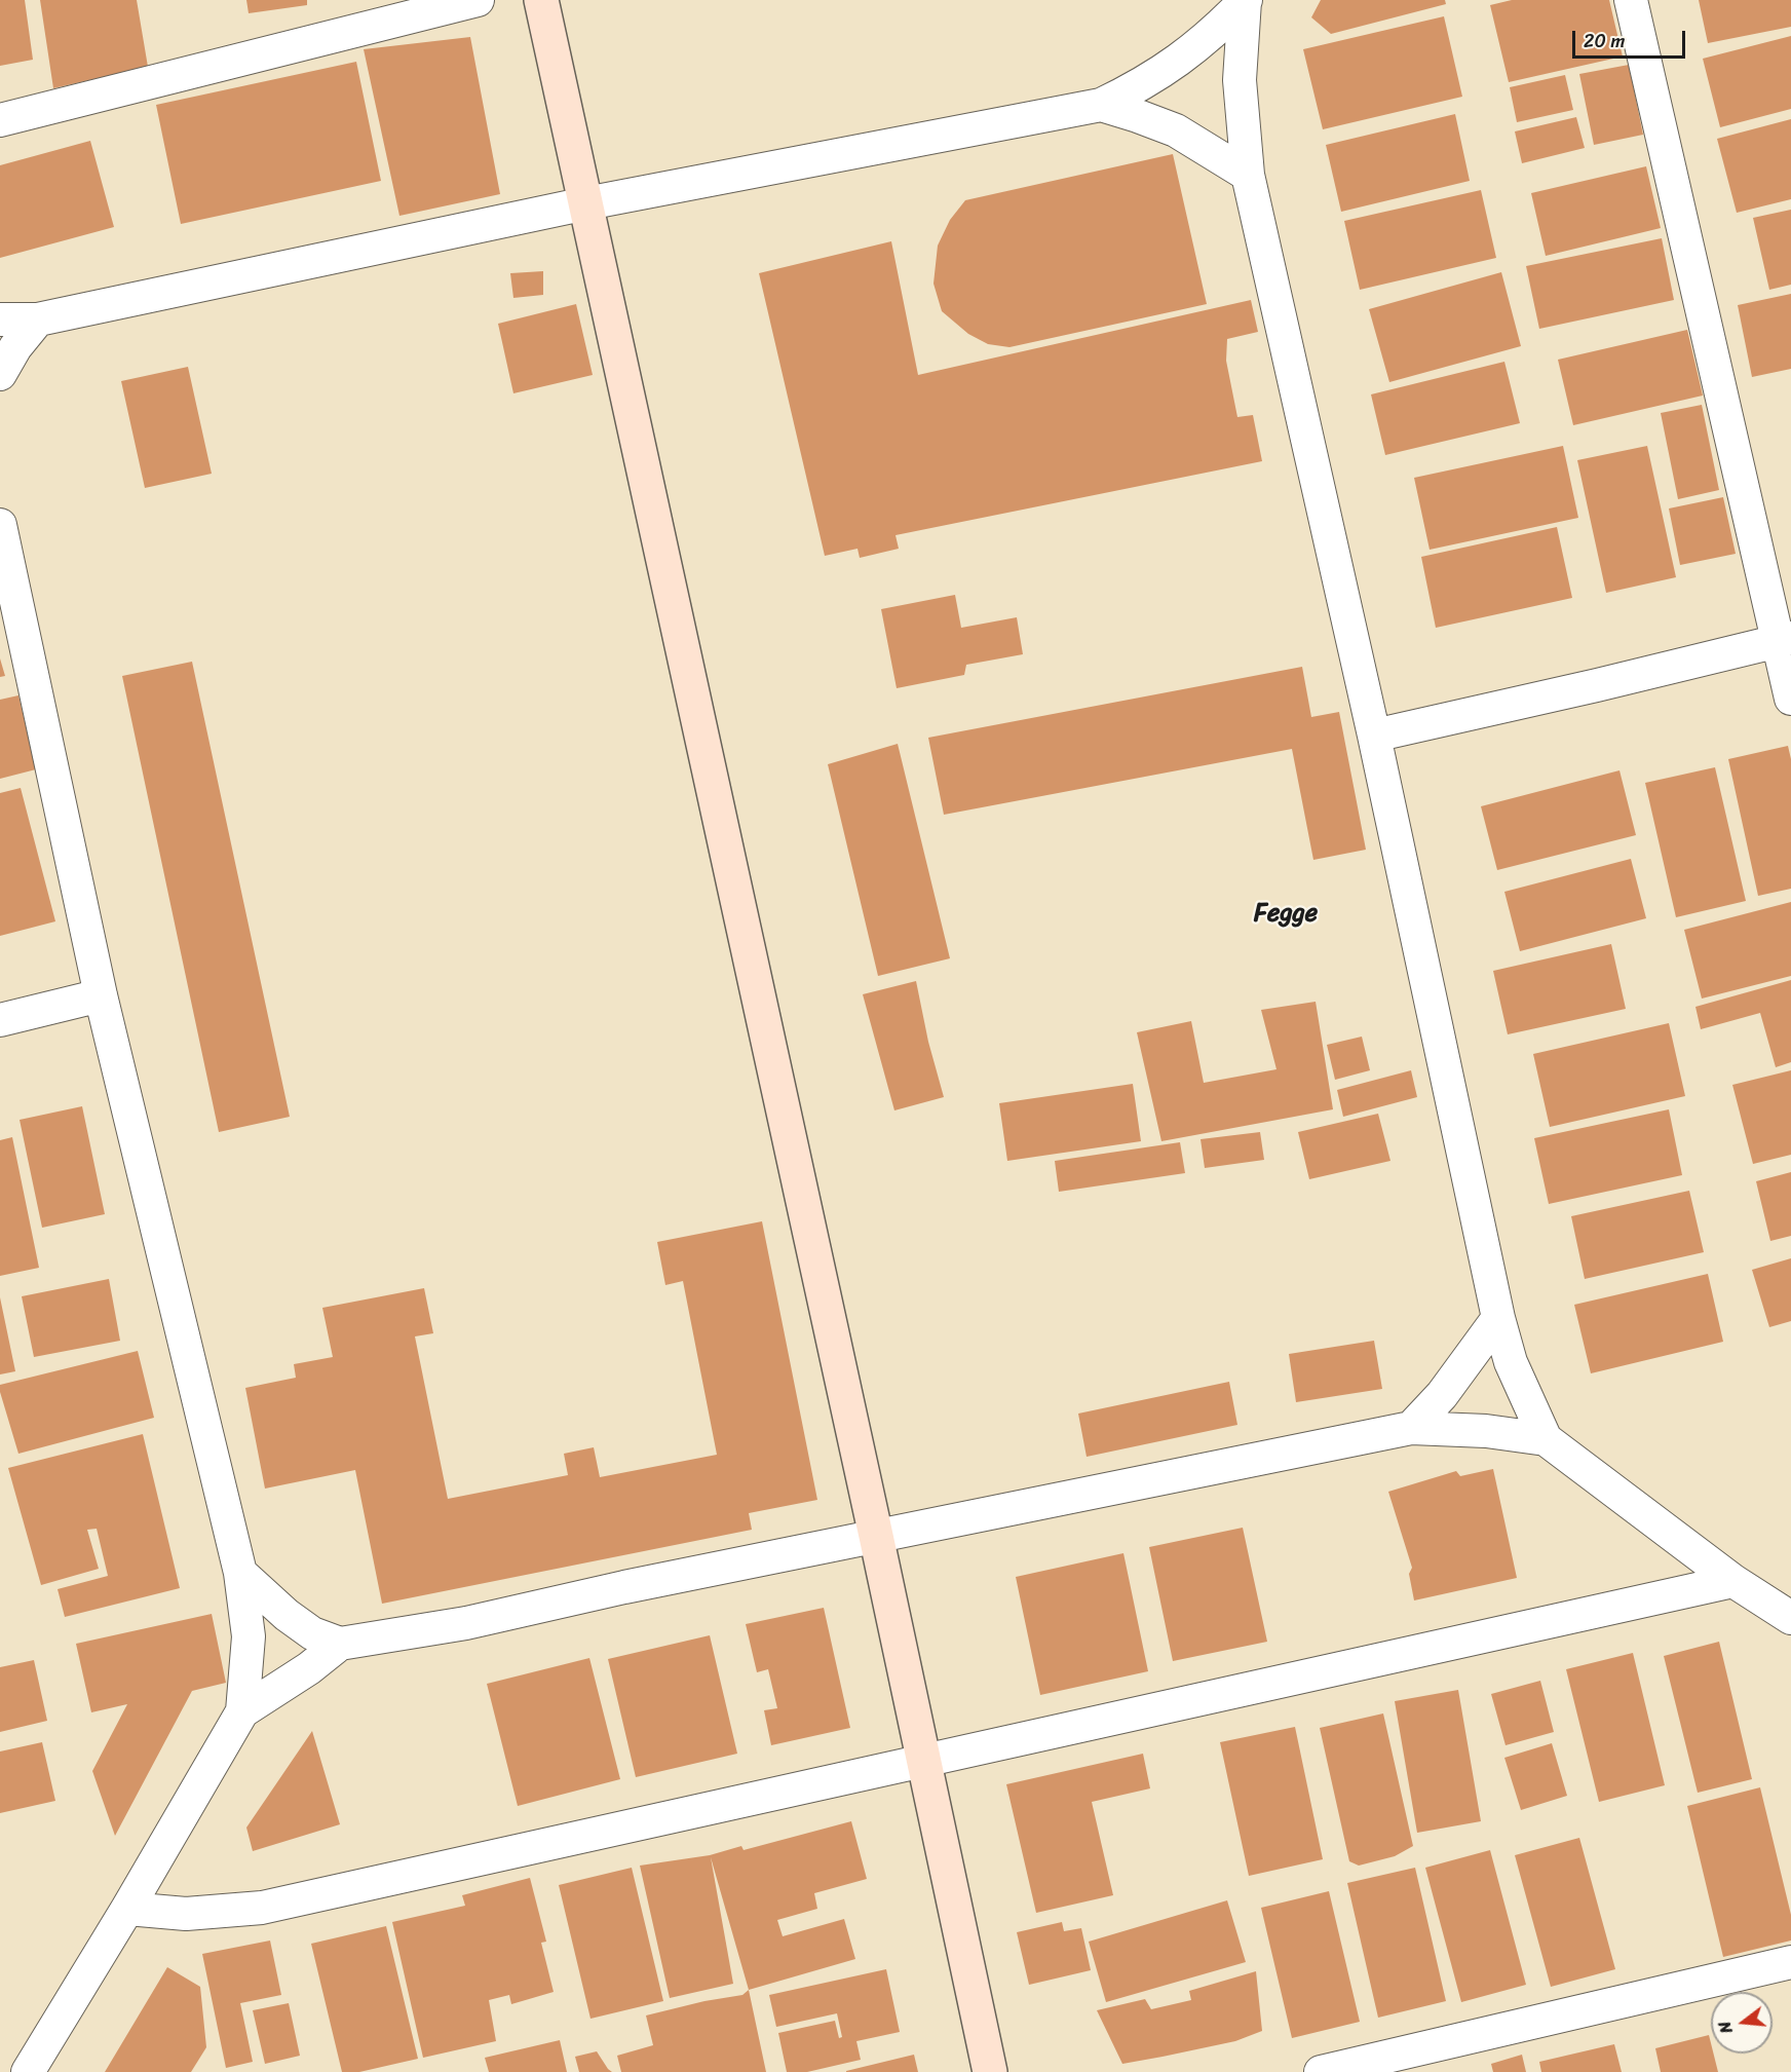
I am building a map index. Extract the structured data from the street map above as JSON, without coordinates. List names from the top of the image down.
{
  "districts": ["Fegge"],
  "scale_bar": "20 m",
  "north": "left"
}
